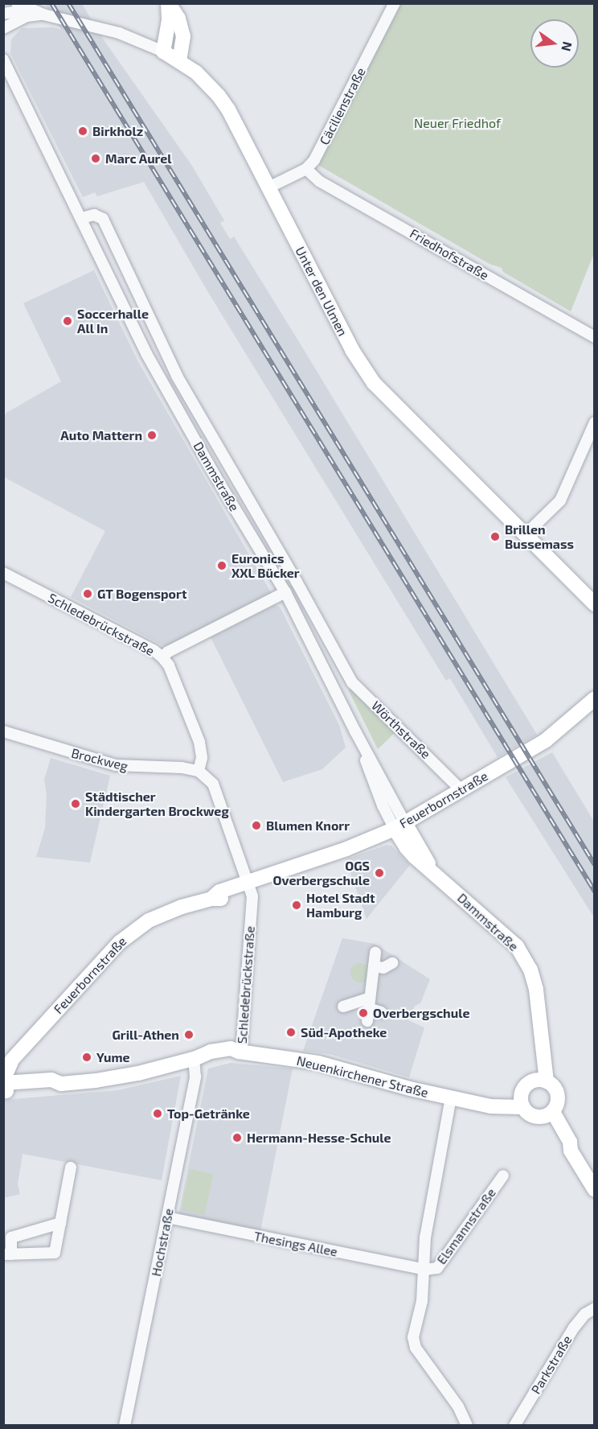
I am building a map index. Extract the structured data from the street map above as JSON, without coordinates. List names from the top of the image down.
{
  "streets": {
    "main road": [
      "Unter den Ulmen",
      "Dammstraße",
      "Feuerbornstraße",
      "Neuenkirchener Straße"
    ],
    "street": [
      "Cäcilienstraße",
      "Friedhofstraße",
      "Schledebrückstraße",
      "Wörthstraße",
      "Brockweg",
      "Elsmannstraße",
      "Hochstraße",
      "Thesings Allee",
      "Parkstraße"
    ]
  },
  "crossings": [
    ["Cäcilienstraße", "Friedhofstraße"],
    ["Cäcilienstraße", "Unter den Ulmen"],
    ["Dammstraße", "Wörthstraße"],
    ["Dammstraße", "Feuerbornstraße"],
    ["Dammstraße", "Neuenkirchener Straße"],
    ["Schledebrückstraße", "Brockweg"],
    ["Schledebrückstraße", "Feuerbornstraße"],
    ["Schledebrückstraße", "Neuenkirchener Straße"],
    ["Wörthstraße", "Feuerbornstraße"],
    ["Feuerbornstraße", "Neuenkirchener Straße"],
    ["Neuenkirchener Straße", "Hochstraße"],
    ["Elsmannstraße", "Thesings Allee"],
    ["Hochstraße", "Thesings Allee"]
  ],
  "parks": ["Neuer Friedhof"],
  "places": [
    "Birkholz",
    "Marc Aurel",
    "Soccerhalle All In",
    "Auto Mattern",
    "Brillen Bussemass",
    "Euronics XXL Bücker",
    "GT Bogensport",
    "Städtischer Kindergarten Brockweg",
    "Blumen Knorr",
    "OGS Overbergschule",
    "Hotel Stadt Hamburg",
    "Overbergschule",
    "Süd-Apotheke",
    "Grill-Athen",
    "Yume",
    "Top-Getränke",
    "Hermann-Hesse-Schule"
  ],
  "north": "right"
}
